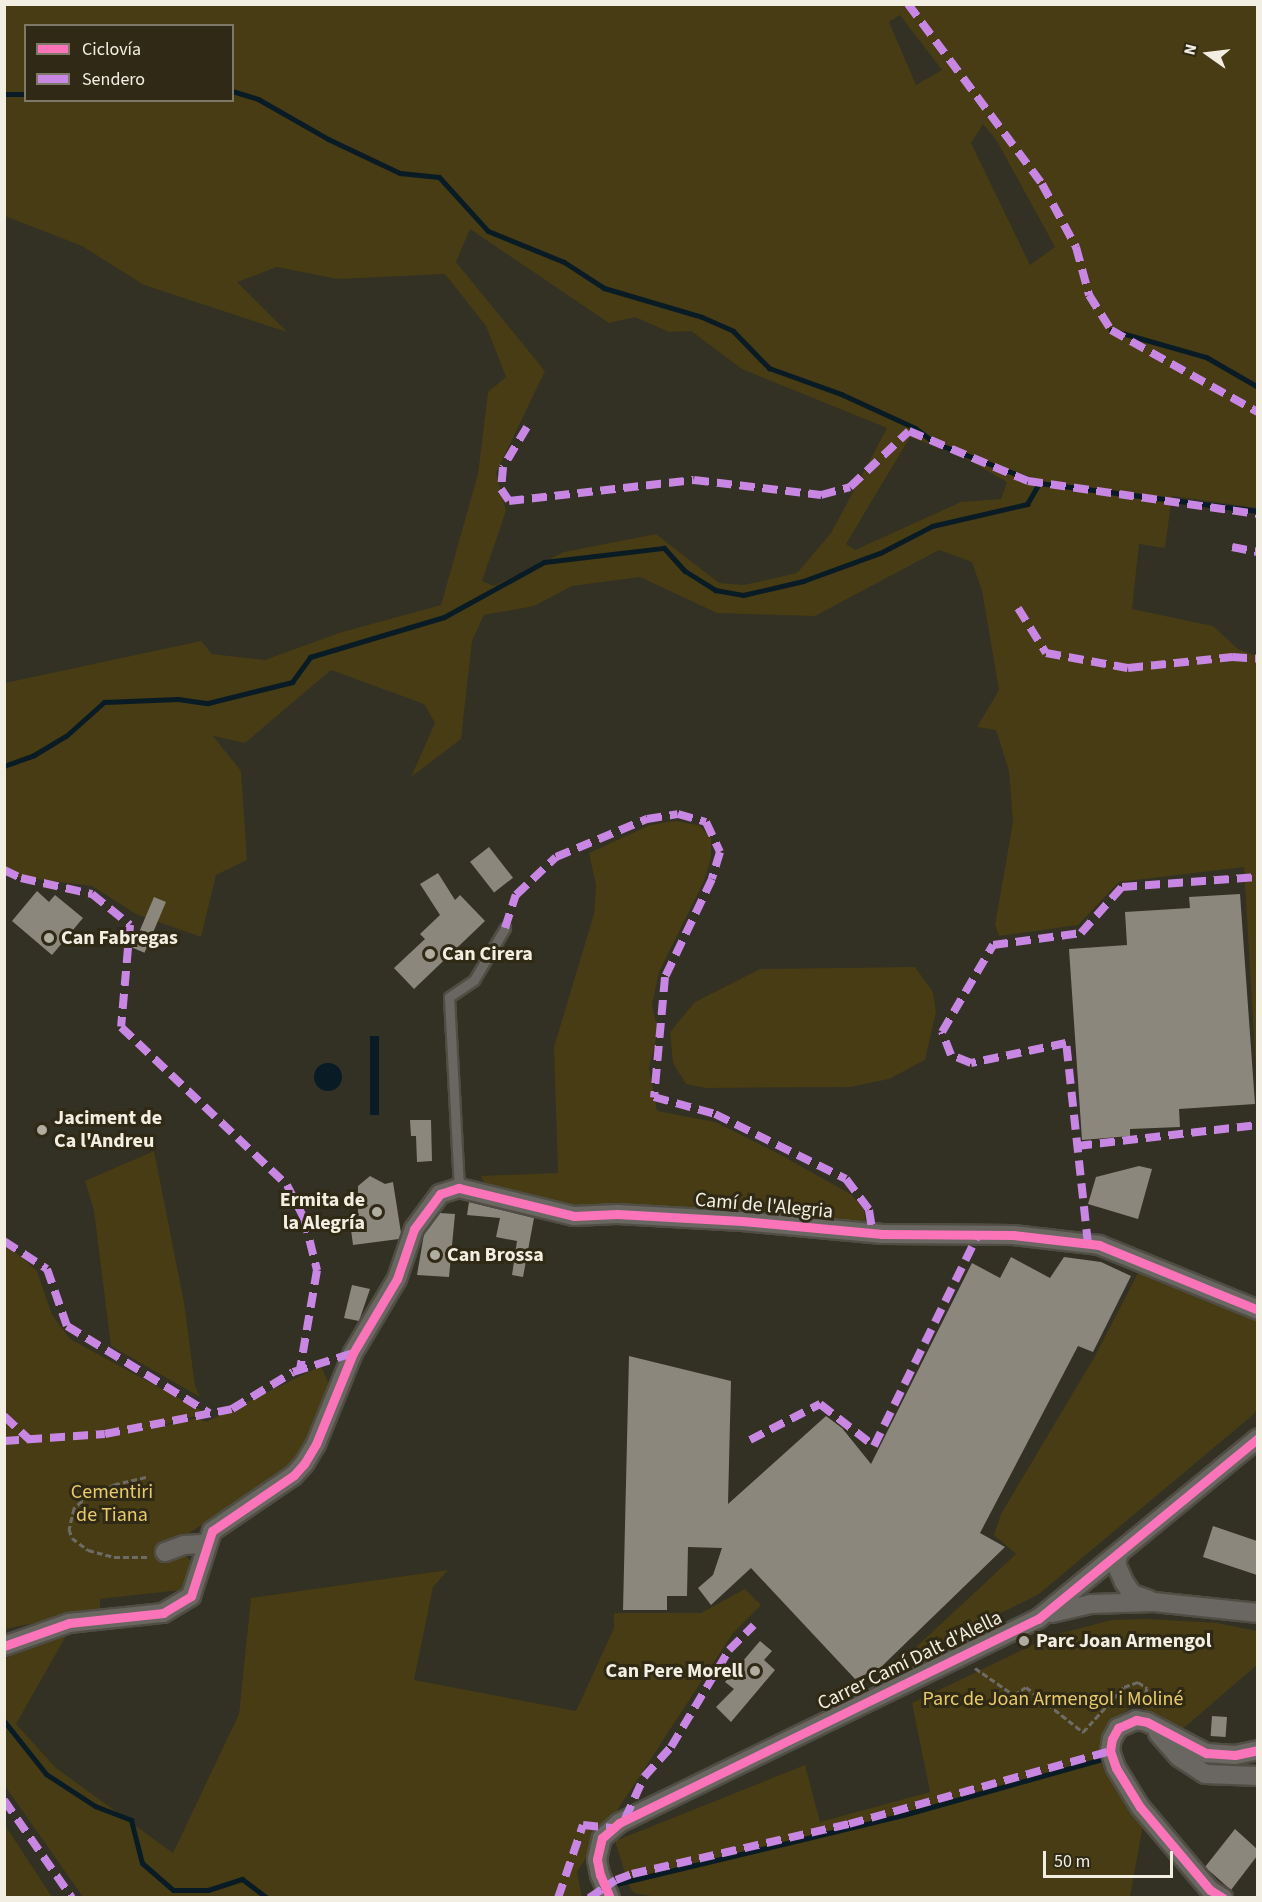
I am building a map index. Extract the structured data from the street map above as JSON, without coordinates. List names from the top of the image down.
{
  "streets": {
    "street": ["Camí de l'Alegria", "Carrer Camí Dalt d'Alella"]
  },
  "parks": ["Cementiri de Tiana", "Parc de Joan Armengol i Moliné"],
  "places": [
    "Can Fabregas",
    "Can Cirera",
    "Jaciment de Ca l'Andreu",
    "Ermita de la Alegría",
    "Can Brossa",
    "Parc Joan Armengol",
    "Can Pere Morell"
  ],
  "legend": ["Ciclovía", "Sendero"],
  "scale_bar": "50 m",
  "north": "left"
}
